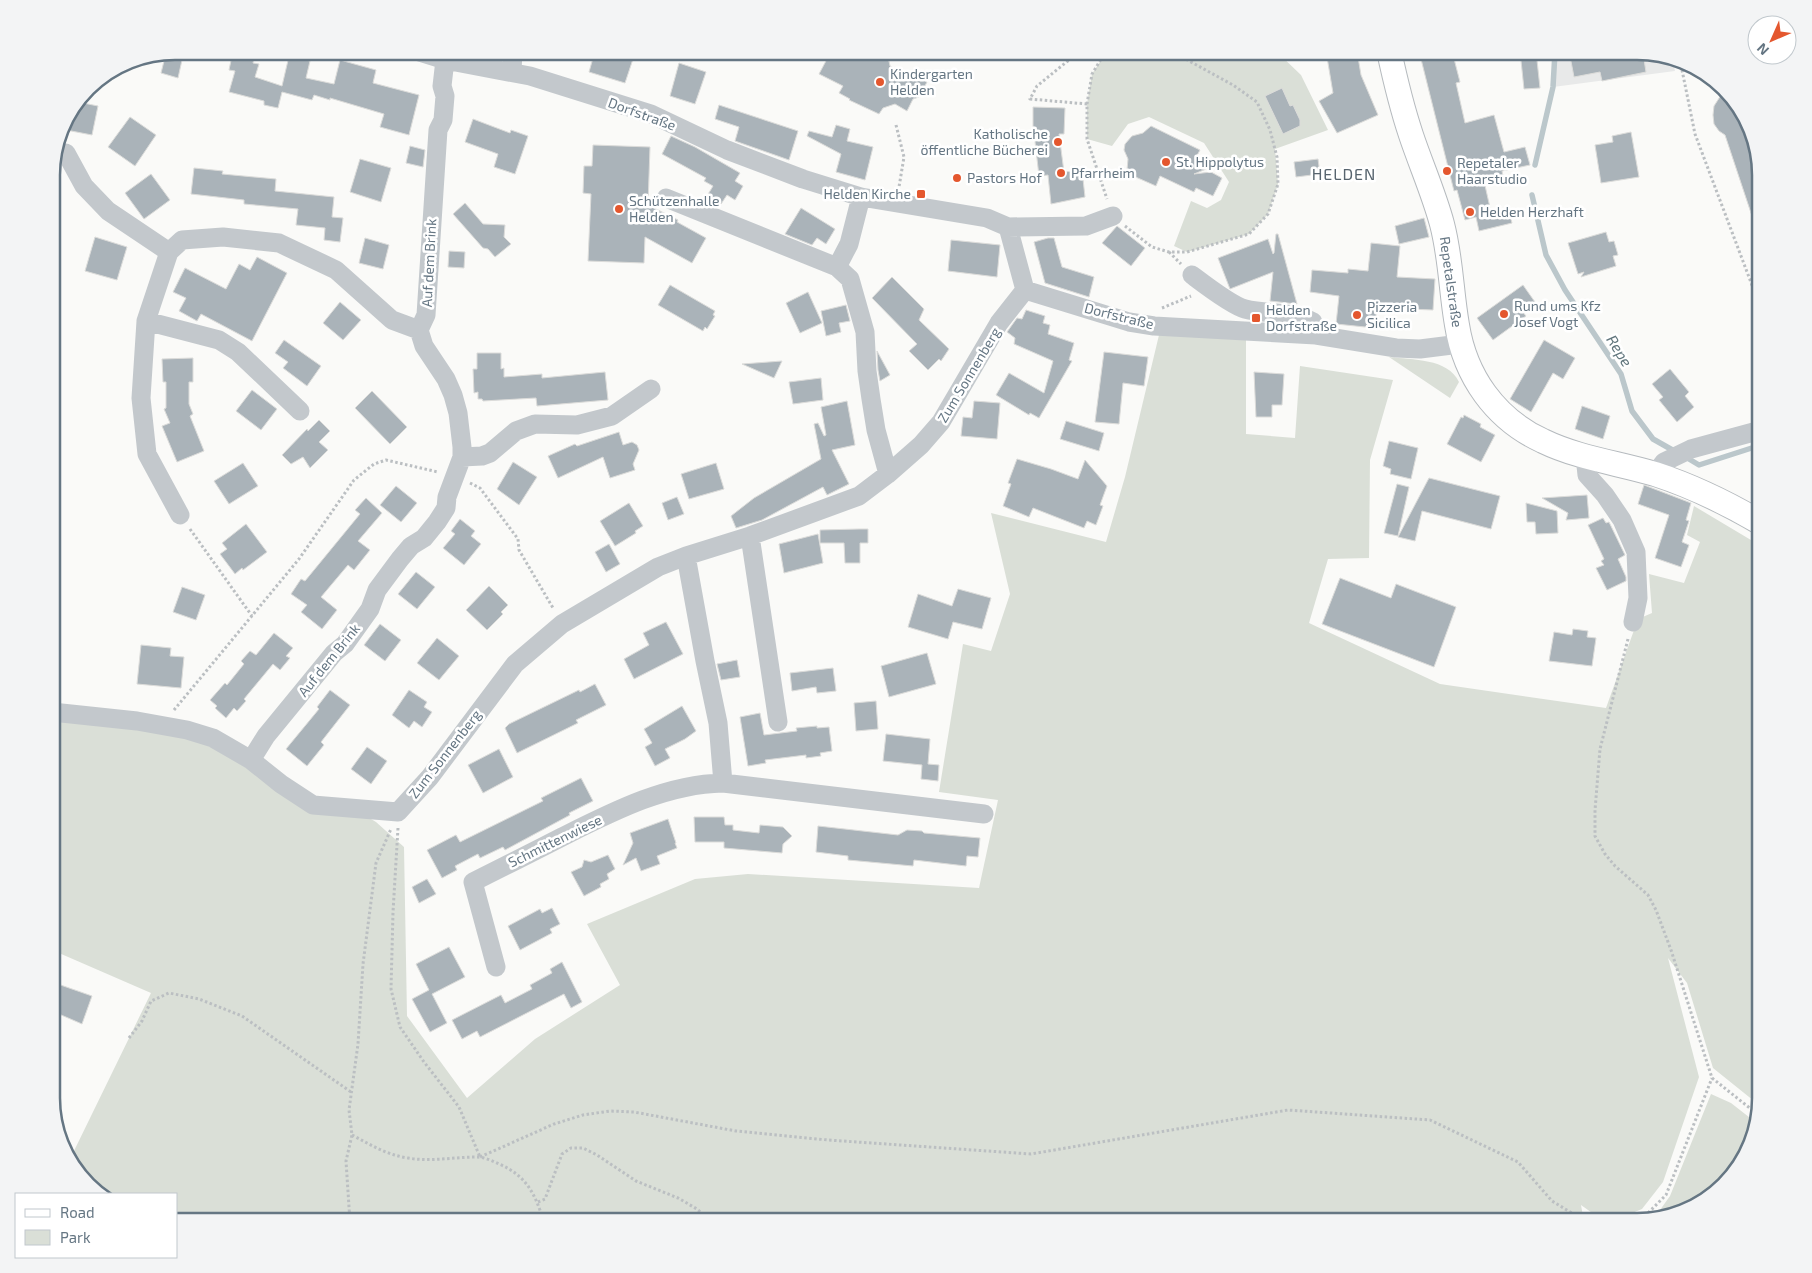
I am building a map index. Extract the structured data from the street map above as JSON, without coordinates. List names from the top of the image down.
{
  "streets": {
    "main road": ["Repetalstraße"],
    "street": [
      "Dorfstraße",
      "Auf dem Brink",
      "Zum Sonnenberg",
      "Schmittenwiese"
    ]
  },
  "crossings": [
    ["Dorfstraße", "Repetalstraße"],
    ["Dorfstraße", "Zum Sonnenberg"]
  ],
  "districts": ["HELDEN"],
  "water": ["Repe"],
  "places": {
    "other": [
      "Kindergarten Helden",
      "Katholische öffentliche Bücherei",
      "St. Hippolytus",
      "Repetaler Haarstudio",
      "Pfarrheim",
      "Pastors Hof",
      "Schützenhalle Helden",
      "Helden Herzhaft",
      "Rund ums Kfz Josef Vogt",
      "Pizzeria Sicilica"
    ],
    "transit": ["Helden Kirche", "Helden Dorfstraße"]
  },
  "legend": ["Road", "Park"],
  "north": "bottom left"
}
